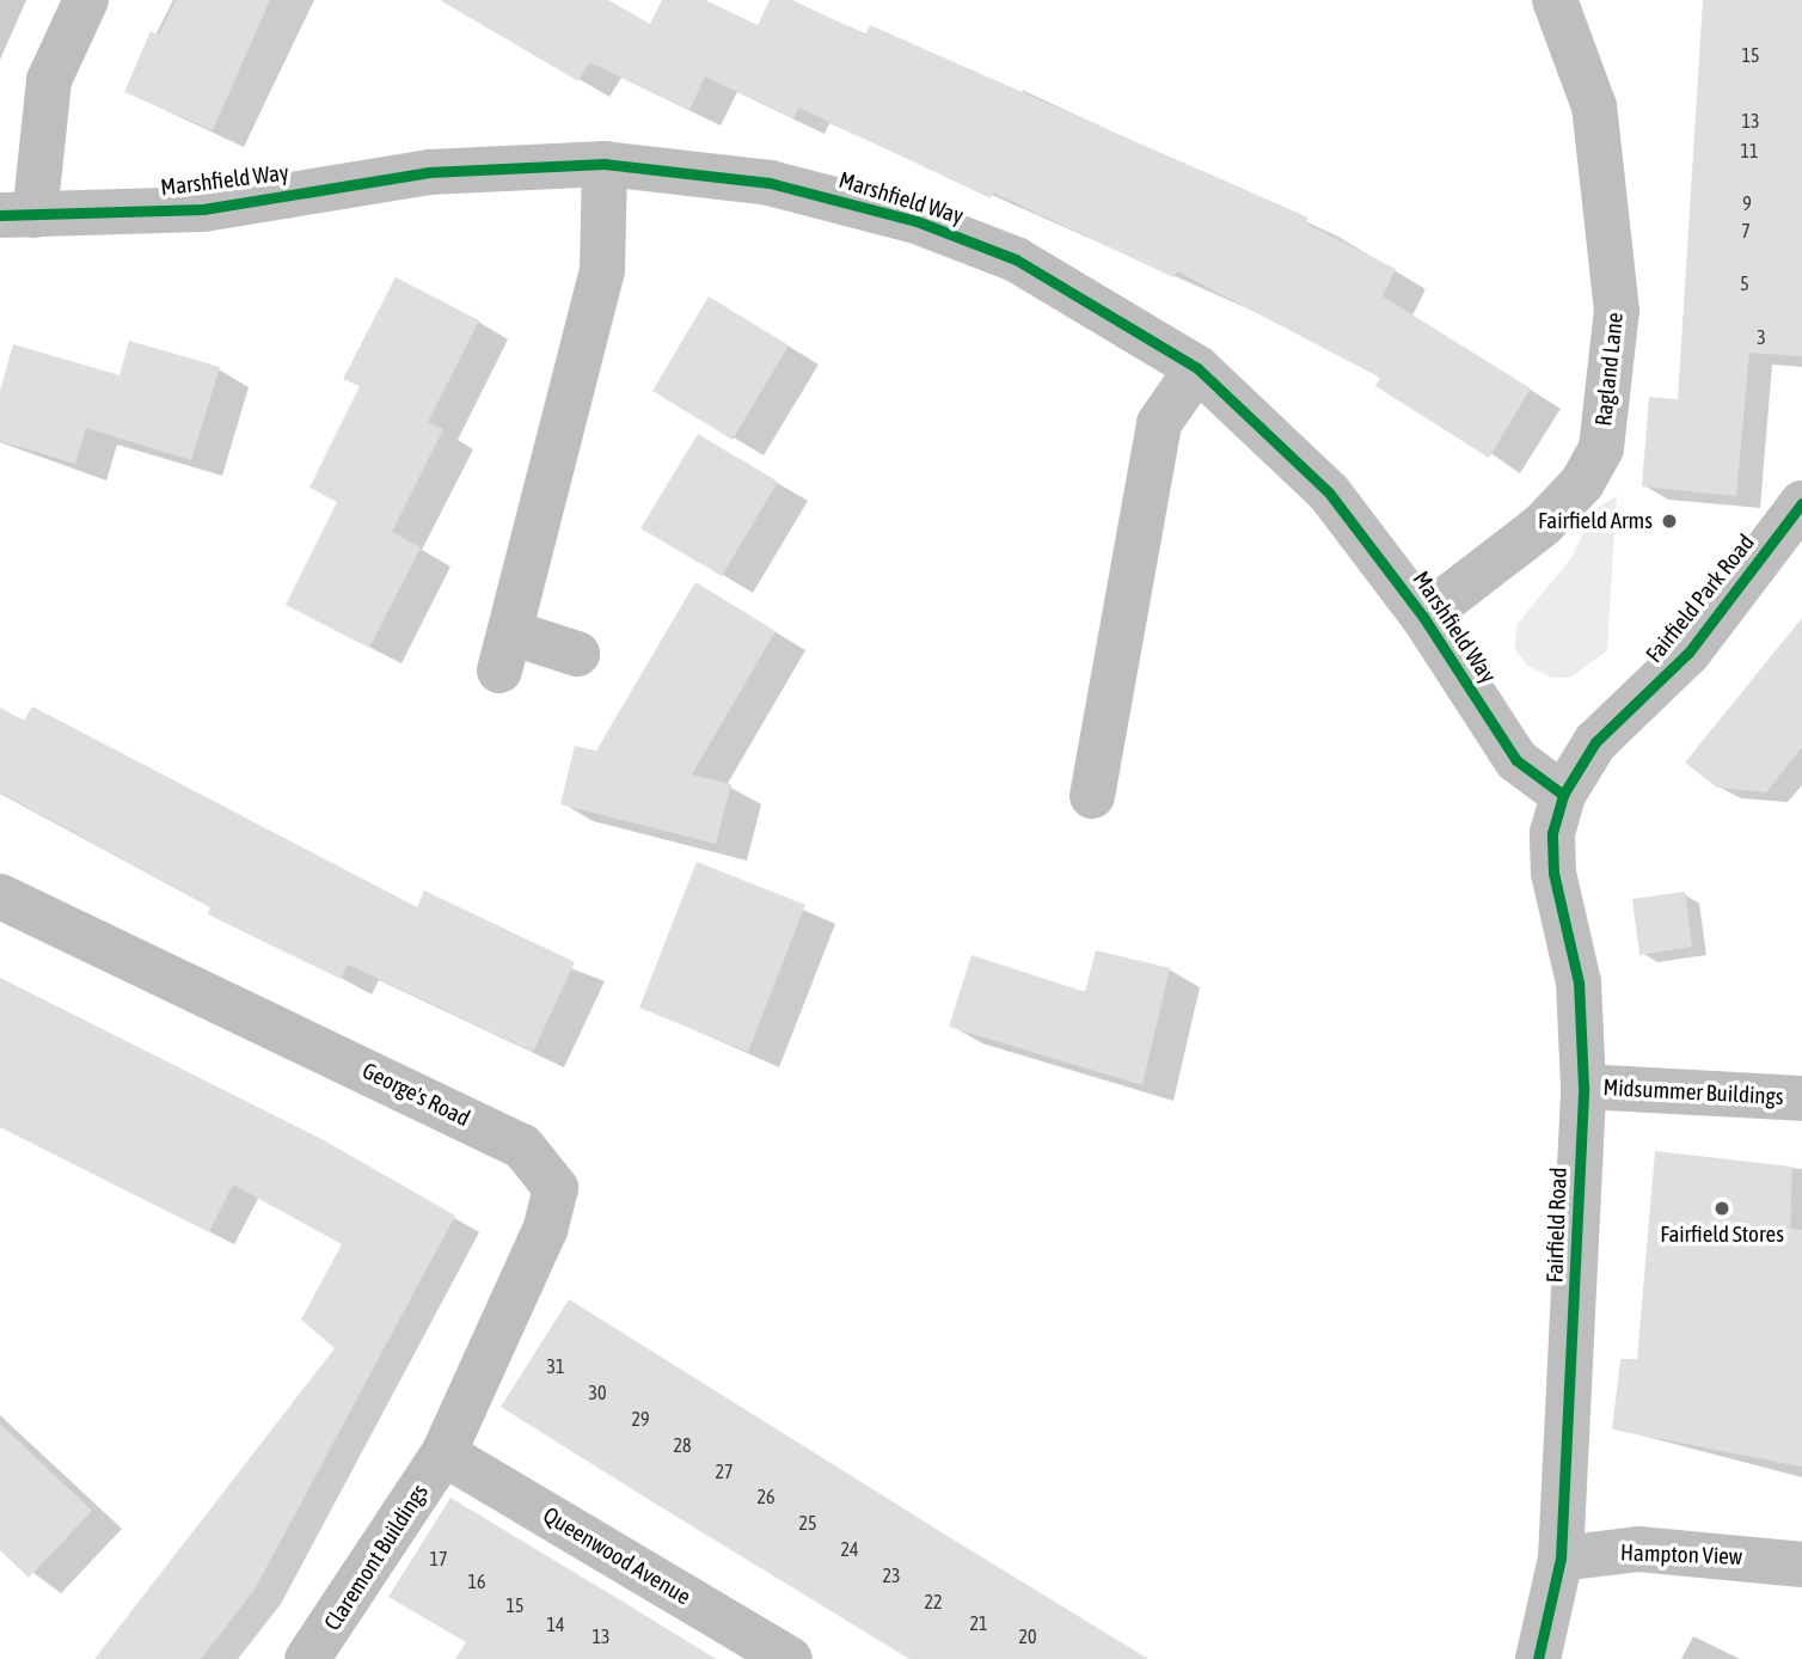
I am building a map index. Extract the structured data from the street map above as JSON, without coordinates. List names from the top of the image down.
{
  "streets": {
    "street": [
      "Marshfield Way",
      "Ragland Lane",
      "Fairfield Park Road",
      "Midsummer Buildings",
      "George's Road",
      "Fairfield Road",
      "Hampton View",
      "Queenwood Avenue",
      "Claremont Buildings"
    ]
  },
  "crossings": [
    ["Marshfield Way", "Ragland Lane"],
    ["Marshfield Way", "Fairfield Park Road"],
    ["Marshfield Way", "Fairfield Road"],
    ["Fairfield Park Road", "Fairfield Road"],
    ["Midsummer Buildings", "Fairfield Road"],
    ["George's Road", "Queenwood Avenue"],
    ["George's Road", "Claremont Buildings"],
    ["Fairfield Road", "Hampton View"],
    ["Queenwood Avenue", "Claremont Buildings"]
  ],
  "places": ["Fairfield Arms", "Fairfield Stores"],
  "house_numbers": [
    "15",
    "13",
    "11",
    "9",
    "7",
    "5",
    "3",
    "31",
    "30",
    "29",
    "28",
    "27",
    "26",
    "25",
    "24",
    "17",
    "23",
    "16",
    "22",
    "15",
    "21",
    "14",
    "13",
    "20"
  ]
}
